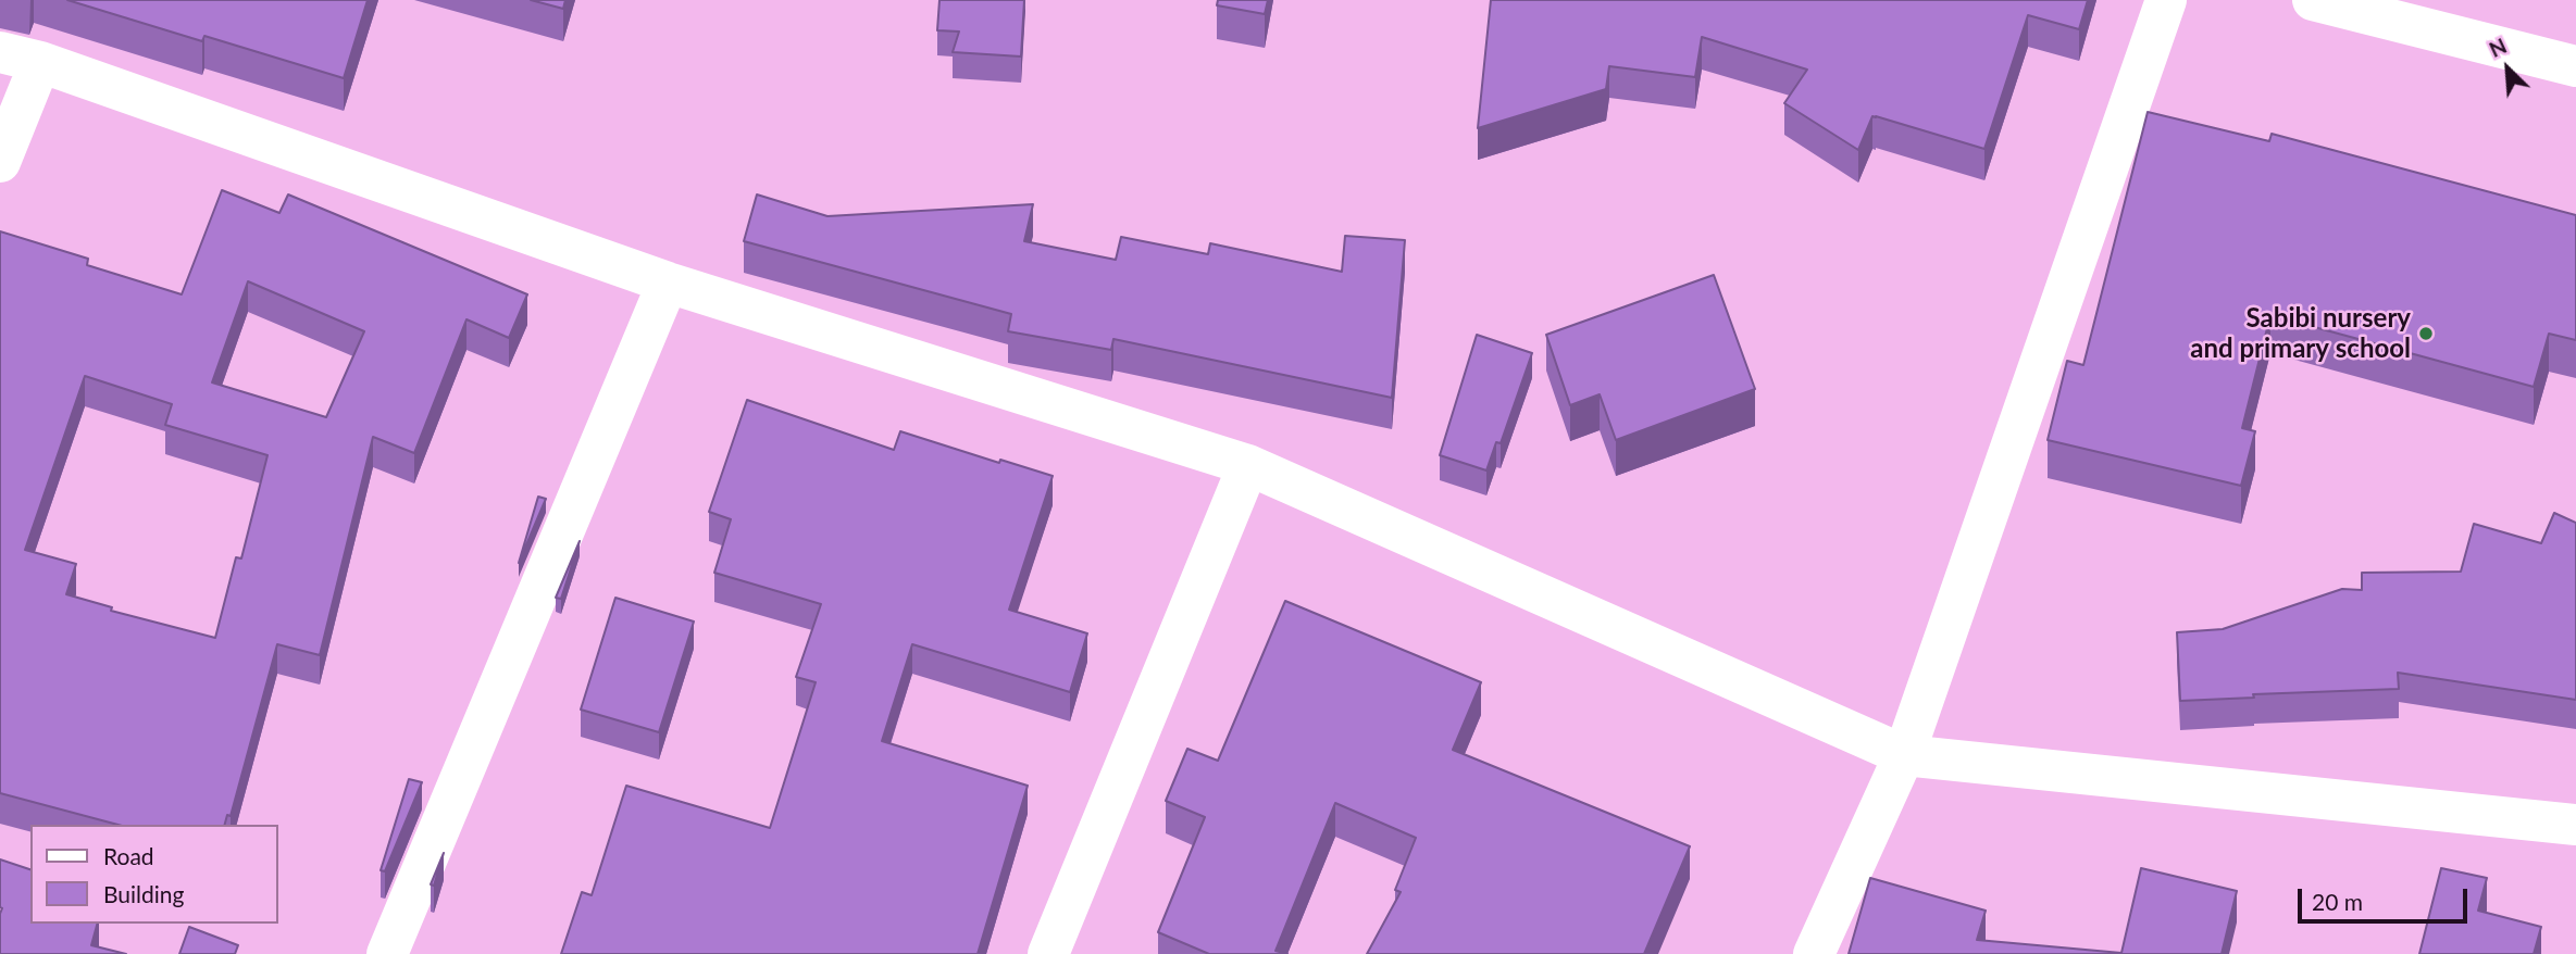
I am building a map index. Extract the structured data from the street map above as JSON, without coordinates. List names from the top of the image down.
{
  "places": ["Sabibi nursery and primary school"],
  "legend": ["Road", "Building"],
  "scale_bar": "20 m",
  "north": "top left"
}
